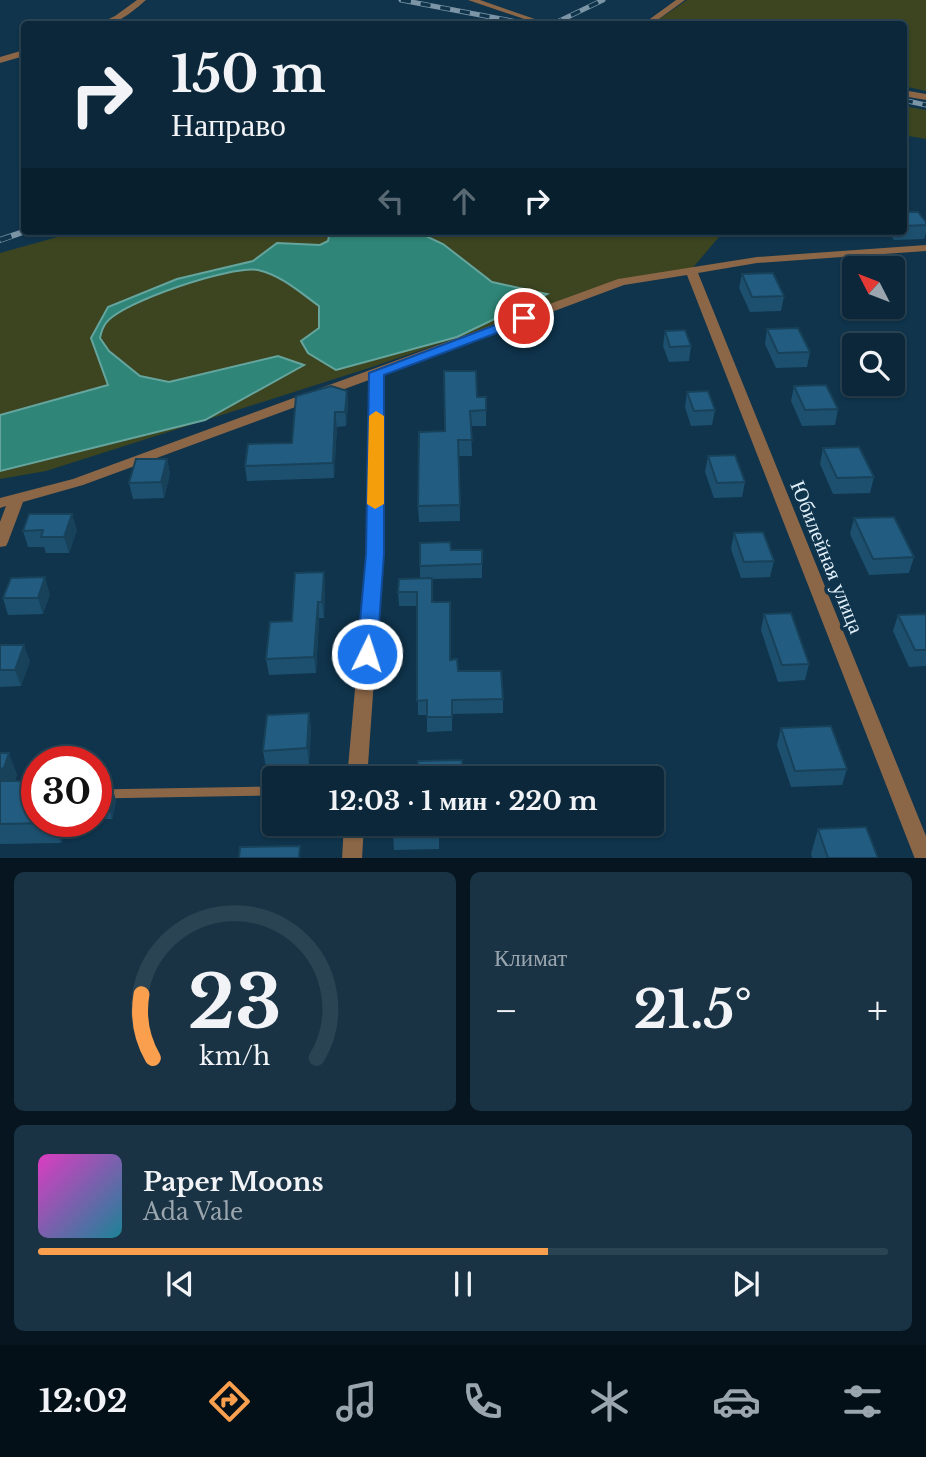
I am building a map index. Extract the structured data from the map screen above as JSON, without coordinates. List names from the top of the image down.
{
  "streets": {
    "street": ["Юбилейная улица"]
  },
  "north": "top left",
  "page": {
    "turn": ["150 m", "Направо"],
    "limit": "30",
    "trip": "12:03 · 1 мин · 220 m",
    "tile": "Климат",
    "heat": ["−", "21.5°", "+"],
    "song": ["Paper Moons", "Ada Vale"],
    "tabs": "12:02",
    "gauge": ["23", "km/h"]
  }
}
